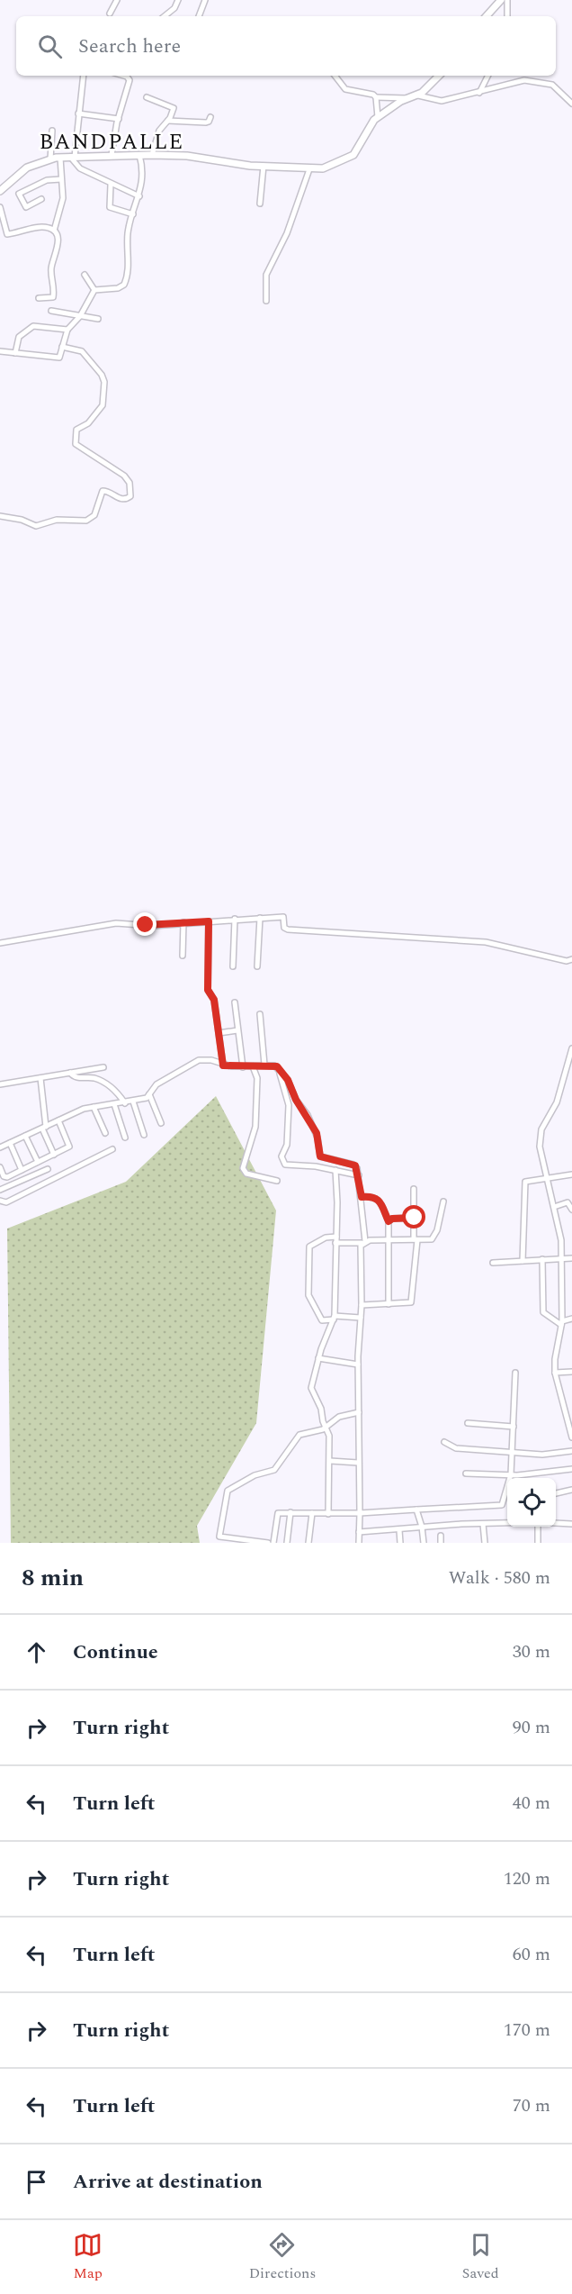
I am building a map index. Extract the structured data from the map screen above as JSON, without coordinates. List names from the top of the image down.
{
  "districts": ["BANDPALLE"],
  "page": {
    "search": "Search here",
    "heading": ["8 min", "Walk · 580 m"],
    "list": [
      ["Continue", "30 m"],
      ["Turn right", "90 m"],
      ["Turn left", "40 m"],
      ["Turn right", "120 m"],
      ["Turn left", "60 m"],
      ["Turn right", "170 m"],
      ["Turn left", "70 m"],
      "Arrive at destination"
    ],
    "nav": ["Map", "Directions", "Saved"]
  }
}
